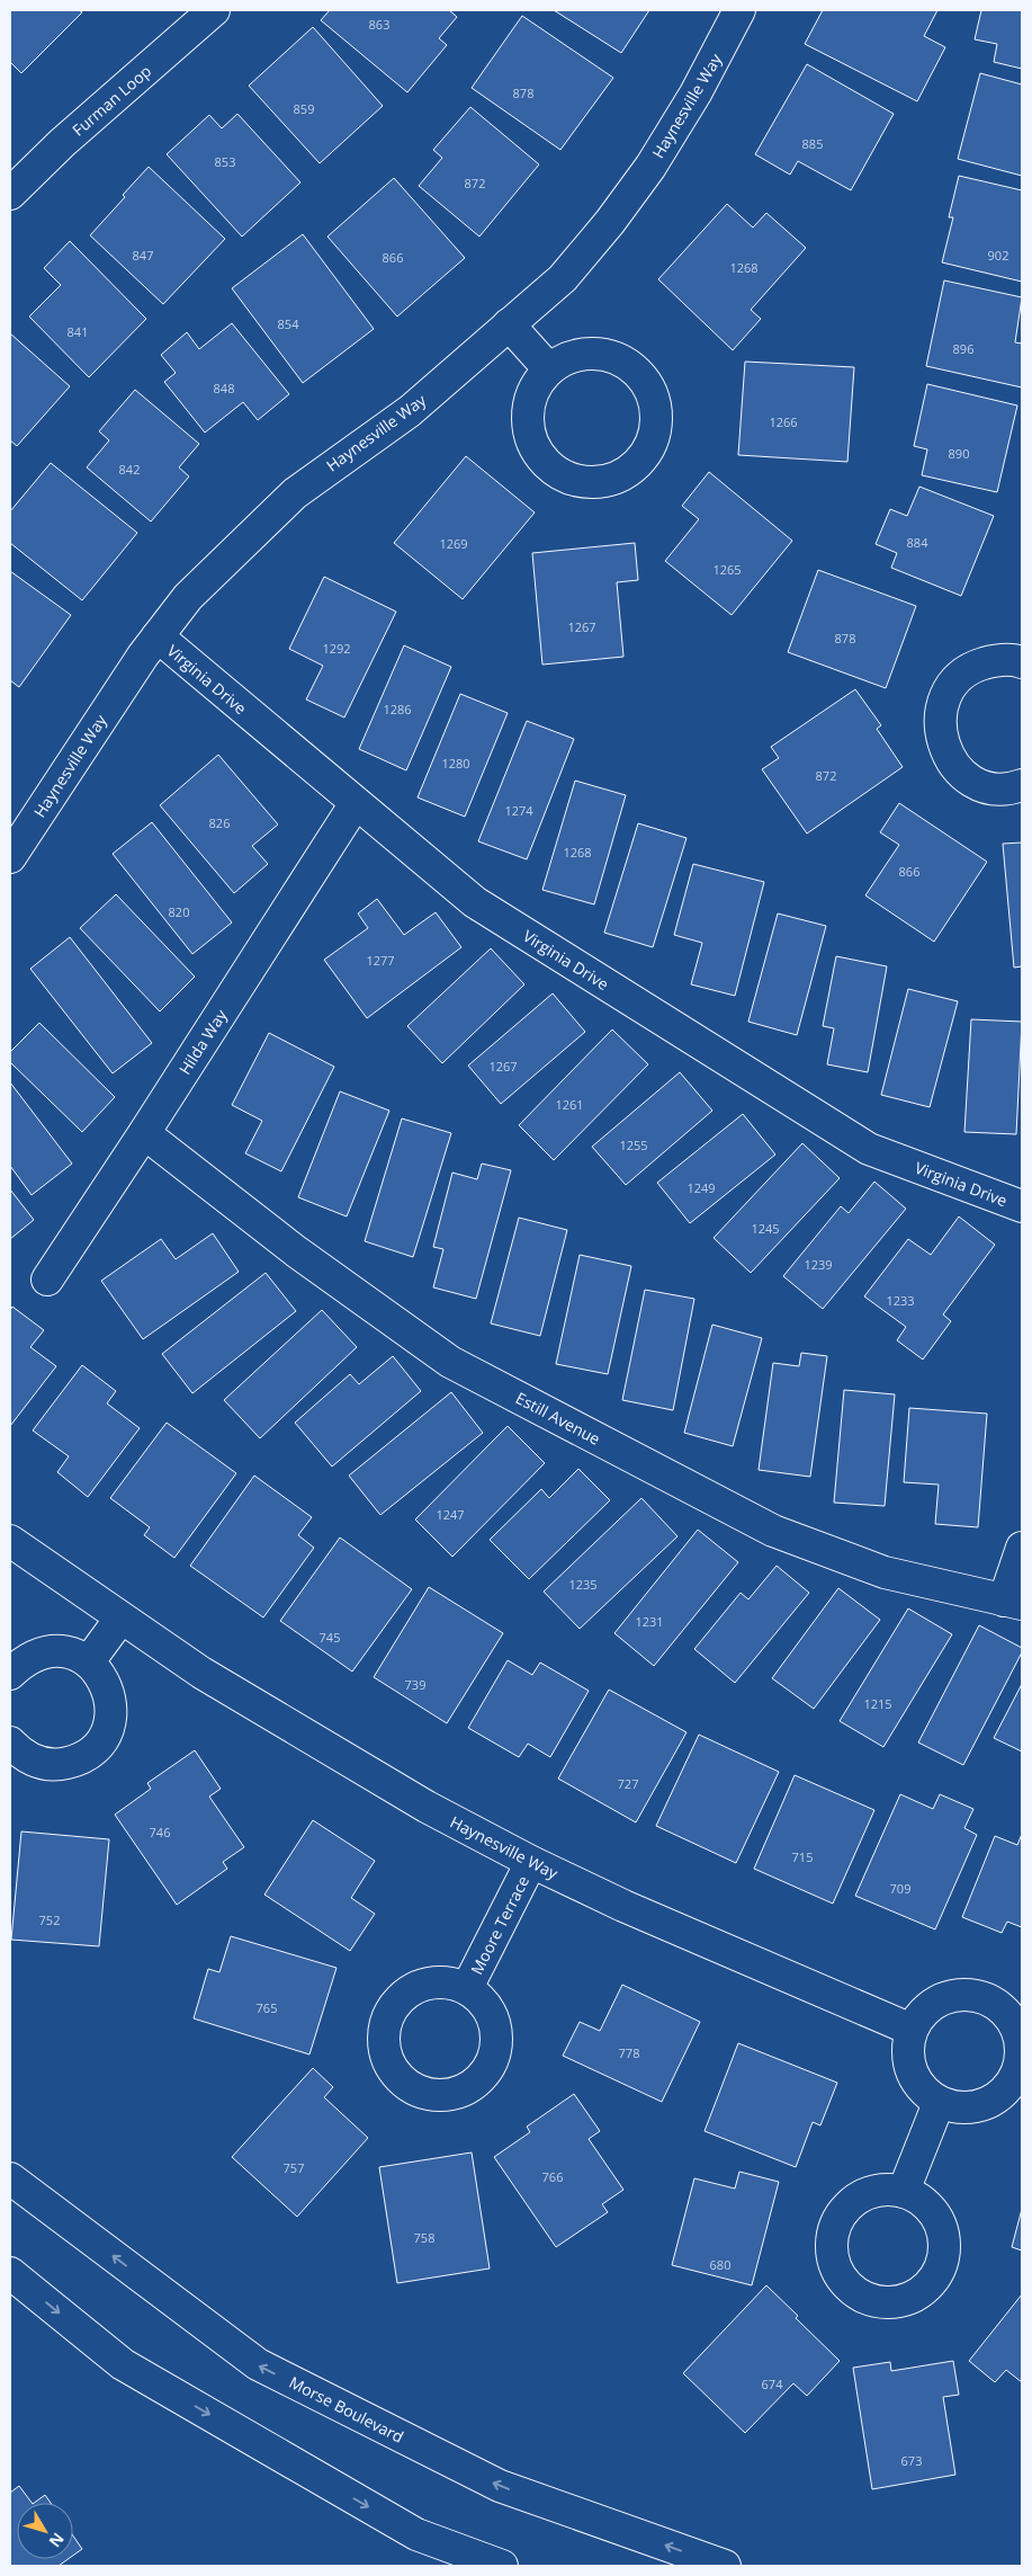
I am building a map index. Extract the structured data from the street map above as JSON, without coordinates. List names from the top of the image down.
{
  "streets": {
    "street": [
      "Furman Loop",
      "Haynesville Way",
      "Virginia Drive",
      "Hilda Way",
      "Estill Avenue",
      "Moore Terrace",
      "Morse Boulevard"
    ]
  },
  "crossings": [
    ["Haynesville Way", "Virginia Drive"],
    ["Haynesville Way", "Moore Terrace"],
    ["Virginia Drive", "Hilda Way"],
    ["Hilda Way", "Estill Avenue"]
  ],
  "house_numbers": [
    "863",
    "878",
    "859",
    "885",
    "853",
    "872",
    "847",
    "902",
    "866",
    "1268",
    "854",
    "841",
    "896",
    "848",
    "1266",
    "890",
    "842",
    "884",
    "1269",
    "1265",
    "1267",
    "878",
    "1292",
    "1286",
    "1280",
    "872",
    "1274",
    "826",
    "1268",
    "866",
    "820",
    "1277",
    "1267",
    "1261",
    "1255",
    "1249",
    "1245",
    "1239",
    "1233",
    "1247",
    "1235",
    "1231",
    "745",
    "739",
    "1215",
    "727",
    "746",
    "715",
    "709",
    "752",
    "765",
    "778",
    "757",
    "766",
    "758",
    "680",
    "674",
    "673"
  ],
  "north": "bottom right"
}
